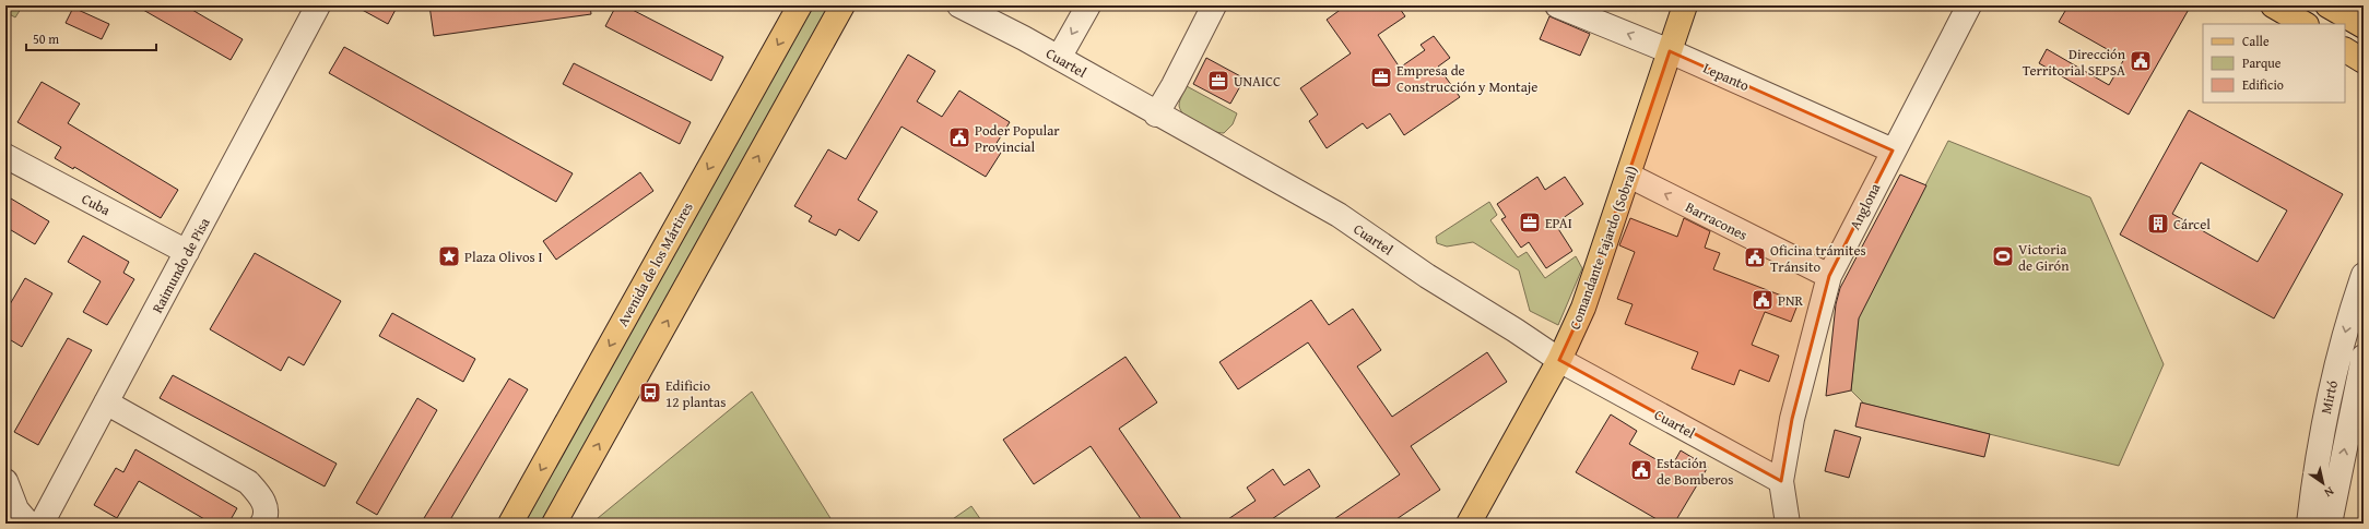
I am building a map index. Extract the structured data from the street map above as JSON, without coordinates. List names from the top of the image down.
{
  "streets": {
    "main road": ["Comandante Fajardo (Sobral)", "Avenida de los Mártires"],
    "street": [
      "Cuartel",
      "Lepanto",
      "Cuba",
      "Anglona",
      "Barracones",
      "Raimundo de Pisa",
      "Mirtó"
    ]
  },
  "crossings": [
    ["Cuartel", "Anglona"],
    ["Cuartel", "Comandante Fajardo (Sobral)"],
    ["Lepanto", "Anglona"],
    ["Lepanto", "Comandante Fajardo (Sobral)"],
    ["Cuba", "Raimundo de Pisa"],
    ["Anglona", "Barracones"],
    ["Barracones", "Comandante Fajardo (Sobral)"]
  ],
  "one_way": ["Barracones"],
  "places": {
    "public building": [
      "Dirección Territorial SEPSA",
      "Poder Popular Provincial",
      "Oficina trámites Tránsito",
      "PNR",
      "Estación de Bomberos"
    ],
    "office": ["Empresa de Construcción y Montaje", "UNAICC", "EPAI"],
    "building": ["Cárcel"],
    "place": ["Plaza Olivos I"],
    "sports": ["Victoria de Girón"],
    "bus stop": ["Edificio 12 plantas"]
  },
  "legend": ["Calle", "Parque", "Edificio"],
  "scale_bar": "50 m",
  "north": "bottom right"
}
